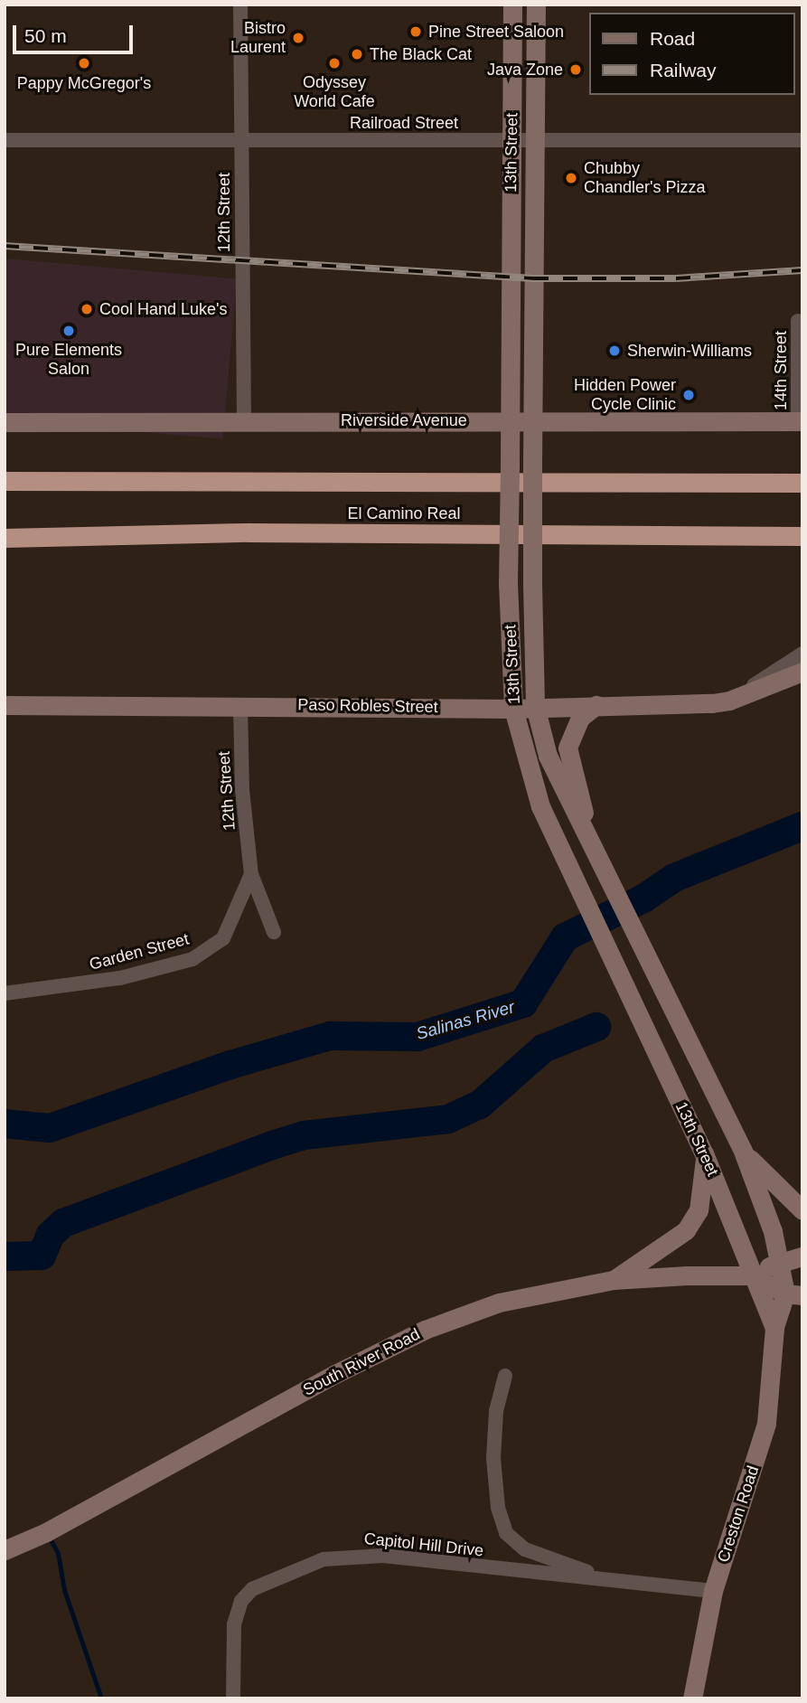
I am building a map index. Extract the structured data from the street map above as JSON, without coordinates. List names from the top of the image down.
{
  "streets": {
    "highway": ["El Camino Real"],
    "main road": [
      "13th Street",
      "Riverside Avenue",
      "Paso Robles Street",
      "South River Road",
      "Creston Road"
    ],
    "street": [
      "Railroad Street",
      "12th Street",
      "14th Street",
      "Garden Street",
      "Capitol Hill Drive"
    ]
  },
  "crossings": [
    ["Railroad Street", "13th Street"],
    ["Railroad Street", "12th Street"],
    ["13th Street", "Riverside Avenue"],
    ["13th Street", "Paso Robles Street"],
    ["13th Street", "South River Road"],
    ["13th Street", "Creston Road"],
    ["12th Street", "Riverside Avenue"],
    ["12th Street", "Paso Robles Street"],
    ["12th Street", "Garden Street"],
    ["14th Street", "Riverside Avenue"],
    ["South River Road", "Creston Road"],
    ["Creston Road", "Capitol Hill Drive"]
  ],
  "water": ["Salinas River"],
  "places": [
    "Pine Street Saloon",
    "Bistro Laurent",
    "The Black Cat",
    "Pappy McGregor's",
    "Odyssey World Cafe",
    "Java Zone",
    "Chubby Chandler's Pizza",
    "Cool Hand Luke's",
    "Pure Elements Salon",
    "Sherwin-Williams",
    "Hidden Power Cycle Clinic"
  ],
  "legend": ["Road", "Railway"],
  "scale_bar": "50 m"
}
